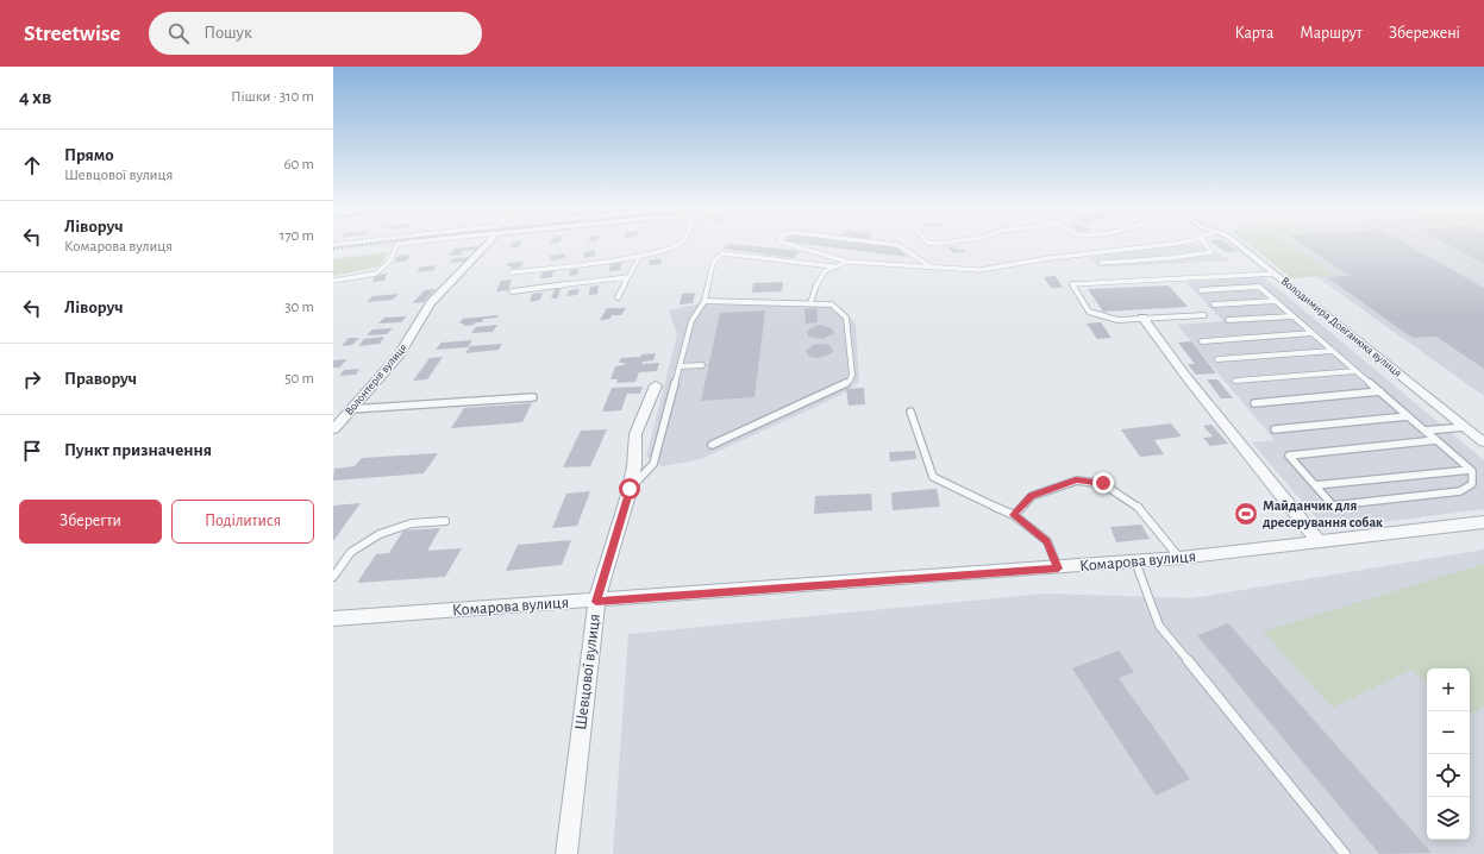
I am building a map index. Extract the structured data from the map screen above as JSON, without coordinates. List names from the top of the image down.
{
  "streets": {
    "street": [
      "Володимира Довганюка вулиця",
      "Волонтерів вулиця",
      "Комарова вулиця",
      "Шевцової вулиця"
    ]
  },
  "crossings": [
    ["Комарова вулиця", "Шевцової вулиця"]
  ],
  "places": {
    "sports": ["Майданчик для дресерування собак"]
  },
  "page": {
    "header": "Streetwise",
    "search": "Пошук",
    "nav": ["Карта", "Маршрут", "Збережені"],
    "heading": ["4 хв", "Пішки · 310 m"],
    "list": [
      ["Прямо", "Шевцової вулиця", "60 m"],
      ["Ліворуч", "Комарова вулиця", "170 m"],
      ["Ліворуч", "30 m"],
      ["Праворуч", "50 m"],
      "Пункт призначення"
    ],
    "buttons": ["Зберегти", "Поділитися"],
    "map_buttons": ["+", "−"]
  }
}
